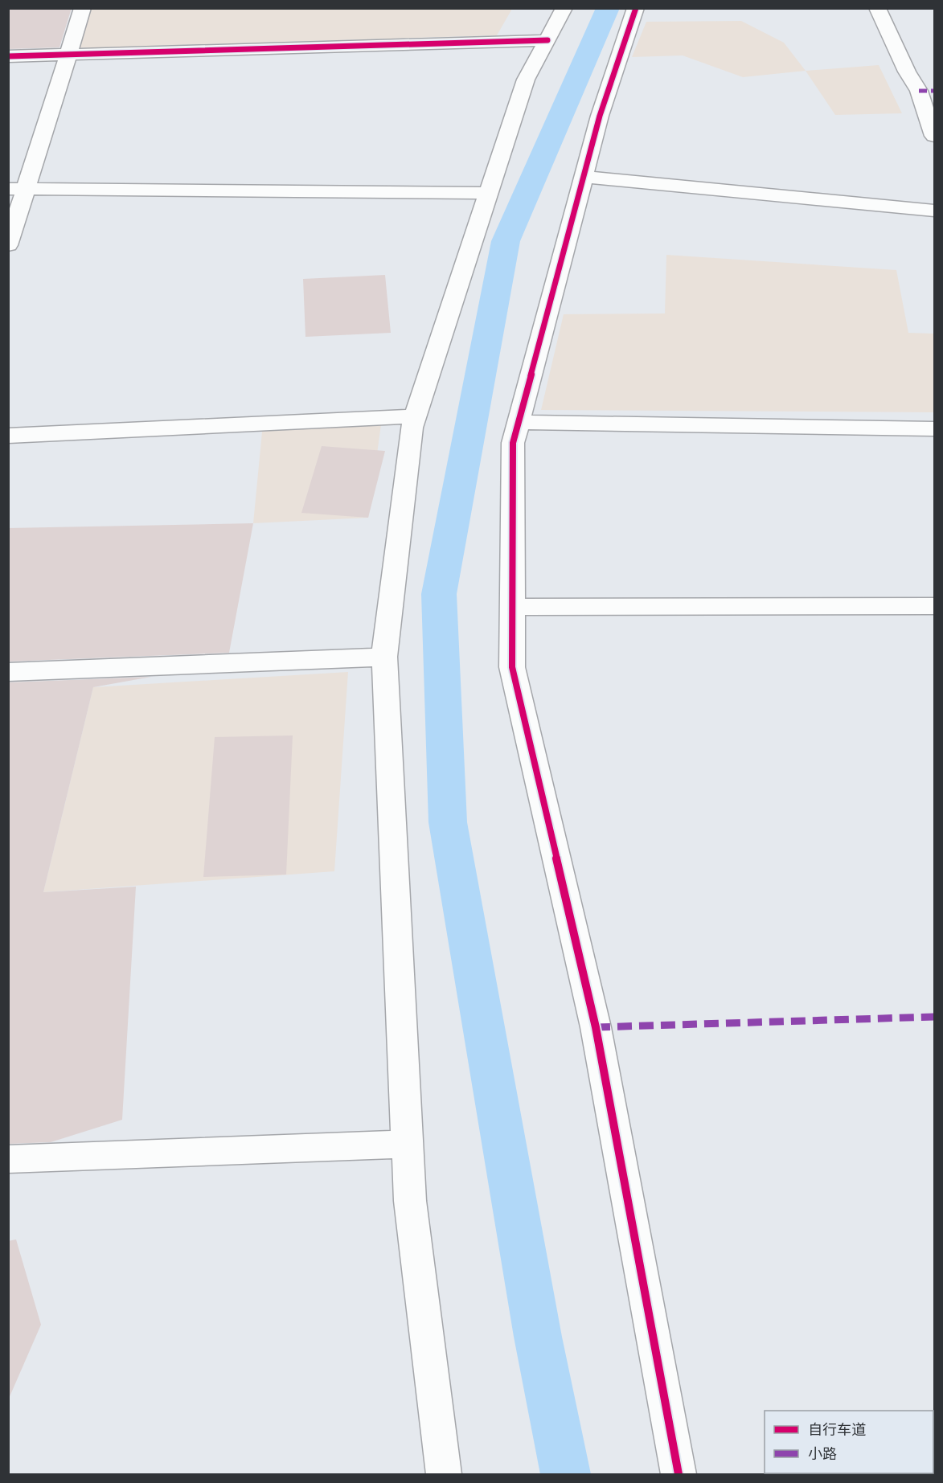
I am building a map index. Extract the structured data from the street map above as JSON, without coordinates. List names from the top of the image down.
{
  "legend": ["自行车道", "小路"]
}
